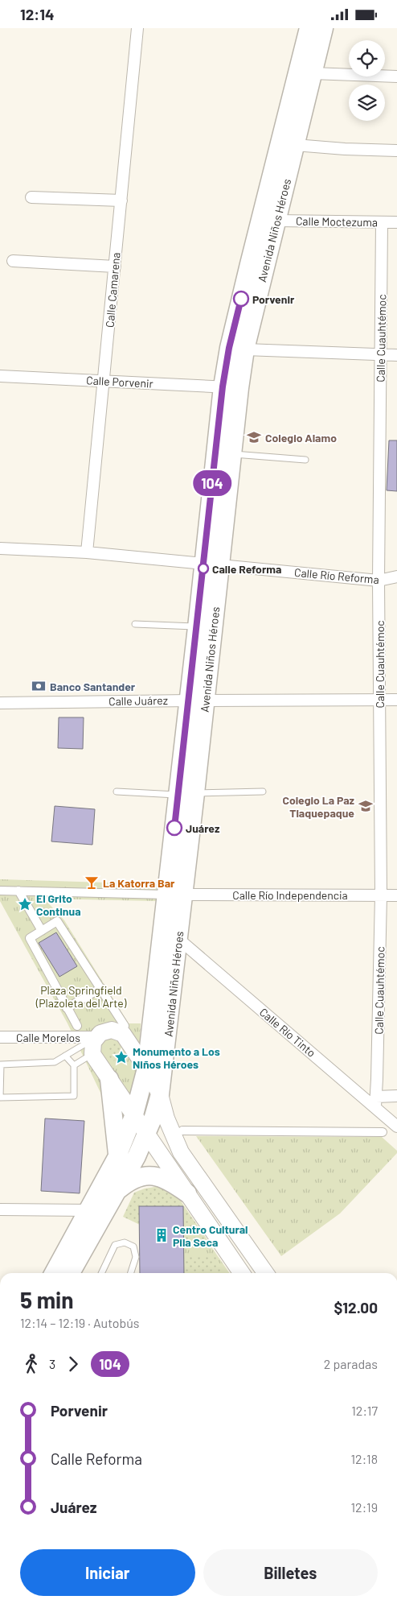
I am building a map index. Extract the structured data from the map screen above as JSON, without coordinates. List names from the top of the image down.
{
  "streets": {
    "main road": ["Avenida Niños Héroes"],
    "street": [
      "Calle Moctezuma",
      "Calle Camarena",
      "Calle Cuauhtémoc",
      "Calle Porvenir",
      "Calle Río Reforma",
      "Calle Juárez",
      "Calle Río Independencia",
      "Calle Río Tinto",
      "Calle Morelos"
    ]
  },
  "crossings": [
    ["Calle Moctezuma", "Avenida Niños Héroes"],
    ["Calle Moctezuma", "Calle Cuauhtémoc"],
    ["Avenida Niños Héroes", "Calle Porvenir"],
    ["Avenida Niños Héroes", "Calle Río Reforma"],
    ["Avenida Niños Héroes", "Calle Juárez"],
    ["Avenida Niños Héroes", "Calle Río Independencia"],
    ["Avenida Niños Héroes", "Calle Río Tinto"],
    ["Calle Camarena", "Calle Porvenir"],
    ["Calle Cuauhtémoc", "Calle Río Reforma"],
    ["Calle Cuauhtémoc", "Calle Juárez"],
    ["Calle Cuauhtémoc", "Calle Río Independencia"],
    ["Calle Cuauhtémoc", "Calle Río Tinto"]
  ],
  "parks": ["Plaza Springfield (Plazoleta del Arte)"],
  "places": {
    "other": ["Porvenir", "Calle Reforma", "Juárez"],
    "school or university": ["Colegio Alamo", "Colegio La Paz Tlaquepaque"],
    "bank": ["Banco Santander"],
    "bar": ["La Katorra Bar"],
    "place": ["El Grito Continua", "Monumento a Los Niños Héroes"],
    "building": ["Centro Cultural Pila Seca"]
  },
  "lines": ["bus line 104"],
  "page": {
    "status": "12:14",
    "on_map": "104",
    "heading": ["5 min", "12:14 – 12:19 · Autobús", "$12.00"],
    "legs": ["3", "104", "2 paradas"],
    "list": [
      {
        "name": "Porvenir",
        "value": "12:17"
      },
      {
        "name": "Calle Reforma",
        "value": "12:18"
      },
      {
        "name": "Juárez",
        "value": "12:19"
      }
    ],
    "buttons": ["Iniciar", "Billetes"]
  }
}
